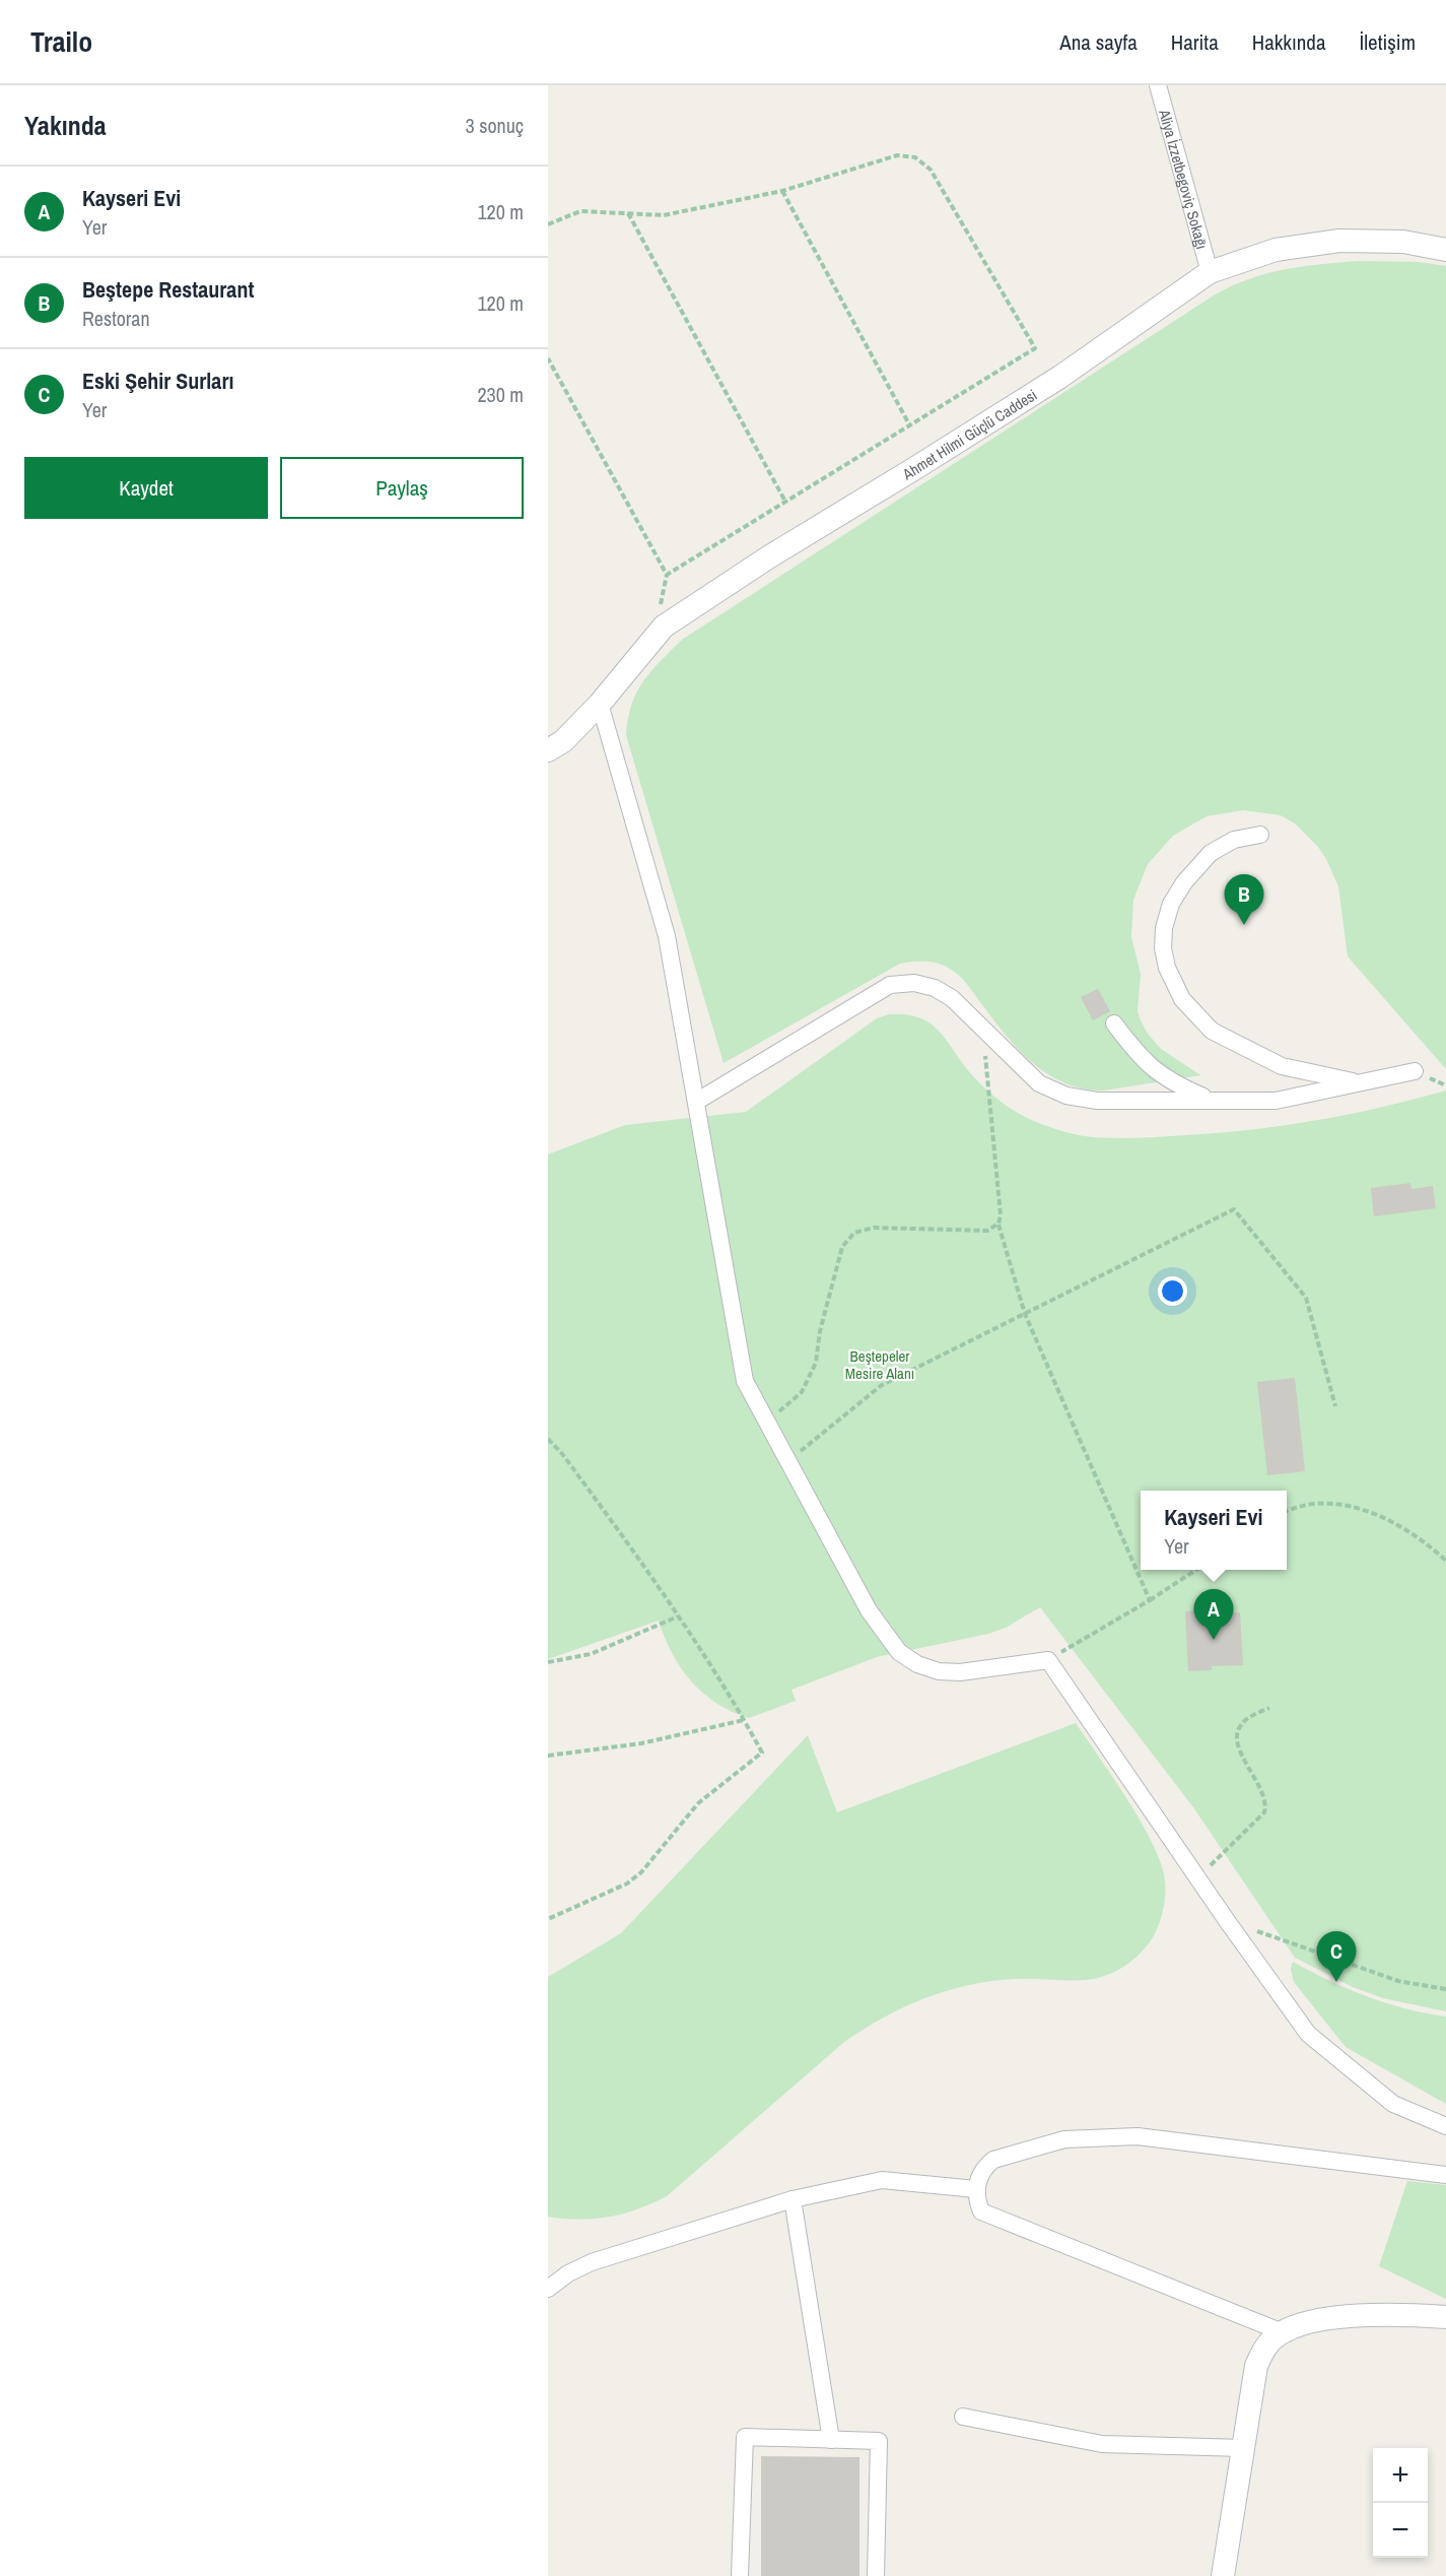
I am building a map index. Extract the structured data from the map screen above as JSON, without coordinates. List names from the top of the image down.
{
  "streets": {
    "street": ["Aliya İzzetbegoviç Sokağı", "Ahmet Hilmi Güçlü Caddesi"]
  },
  "crossings": [
    ["Aliya İzzetbegoviç Sokağı", "Ahmet Hilmi Güçlü Caddesi"]
  ],
  "parks": ["Beştepeler Mesire Alanı"],
  "page": {
    "header": "Trailo",
    "nav": [
      "Ana sayfa",
      "Harita",
      "Hakkında",
      "İletişim"
    ],
    "heading": ["Yakında", "3 sonuç"],
    "list": [
      {
        "mark": "A",
        "name": "Kayseri Evi",
        "note": "Yer",
        "value": "120 m"
      },
      {
        "mark": "B",
        "name": "Beştepe Restaurant",
        "note": "Restoran",
        "value": "120 m"
      },
      {
        "mark": "C",
        "name": "Eski Şehir Surları",
        "note": "Yer",
        "value": "230 m"
      }
    ],
    "buttons": ["Kaydet", "Paylaş"],
    "pins": ["B", "A", "C"],
    "popup": ["Kayseri Evi", "Yer"],
    "map_buttons": ["+", "−"]
  }
}
